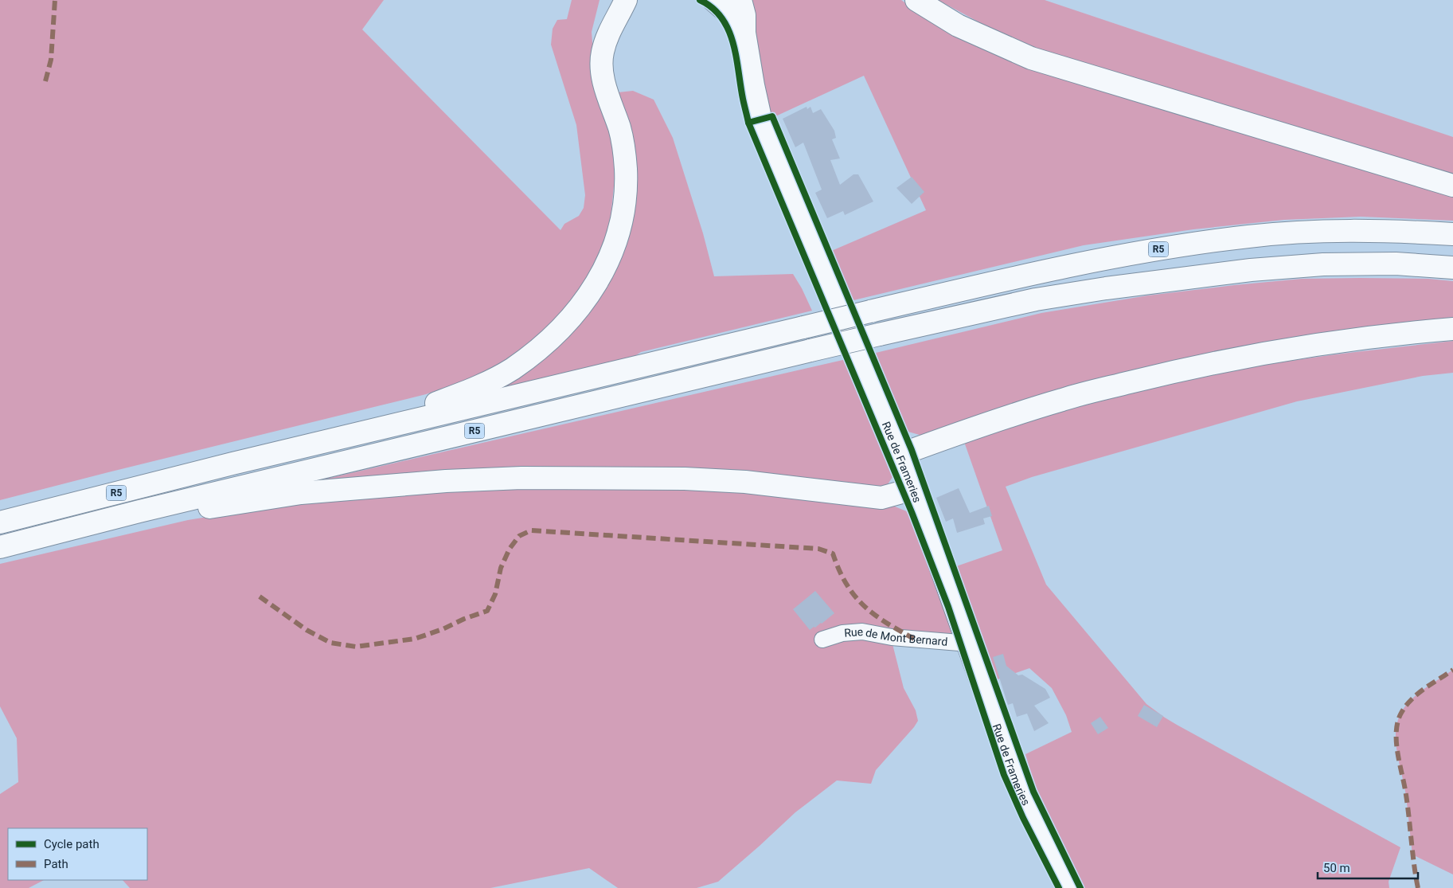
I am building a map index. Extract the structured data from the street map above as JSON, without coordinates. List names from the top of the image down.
{
  "streets": {
    "main road": ["R5", "Rue de Frameries"],
    "street": ["Rue de Mont Bernard"]
  },
  "crossings": [
    ["Rue de Frameries", "Rue de Mont Bernard"]
  ],
  "legend": ["Cycle path", "Path"],
  "scale_bar": "50 m"
}
